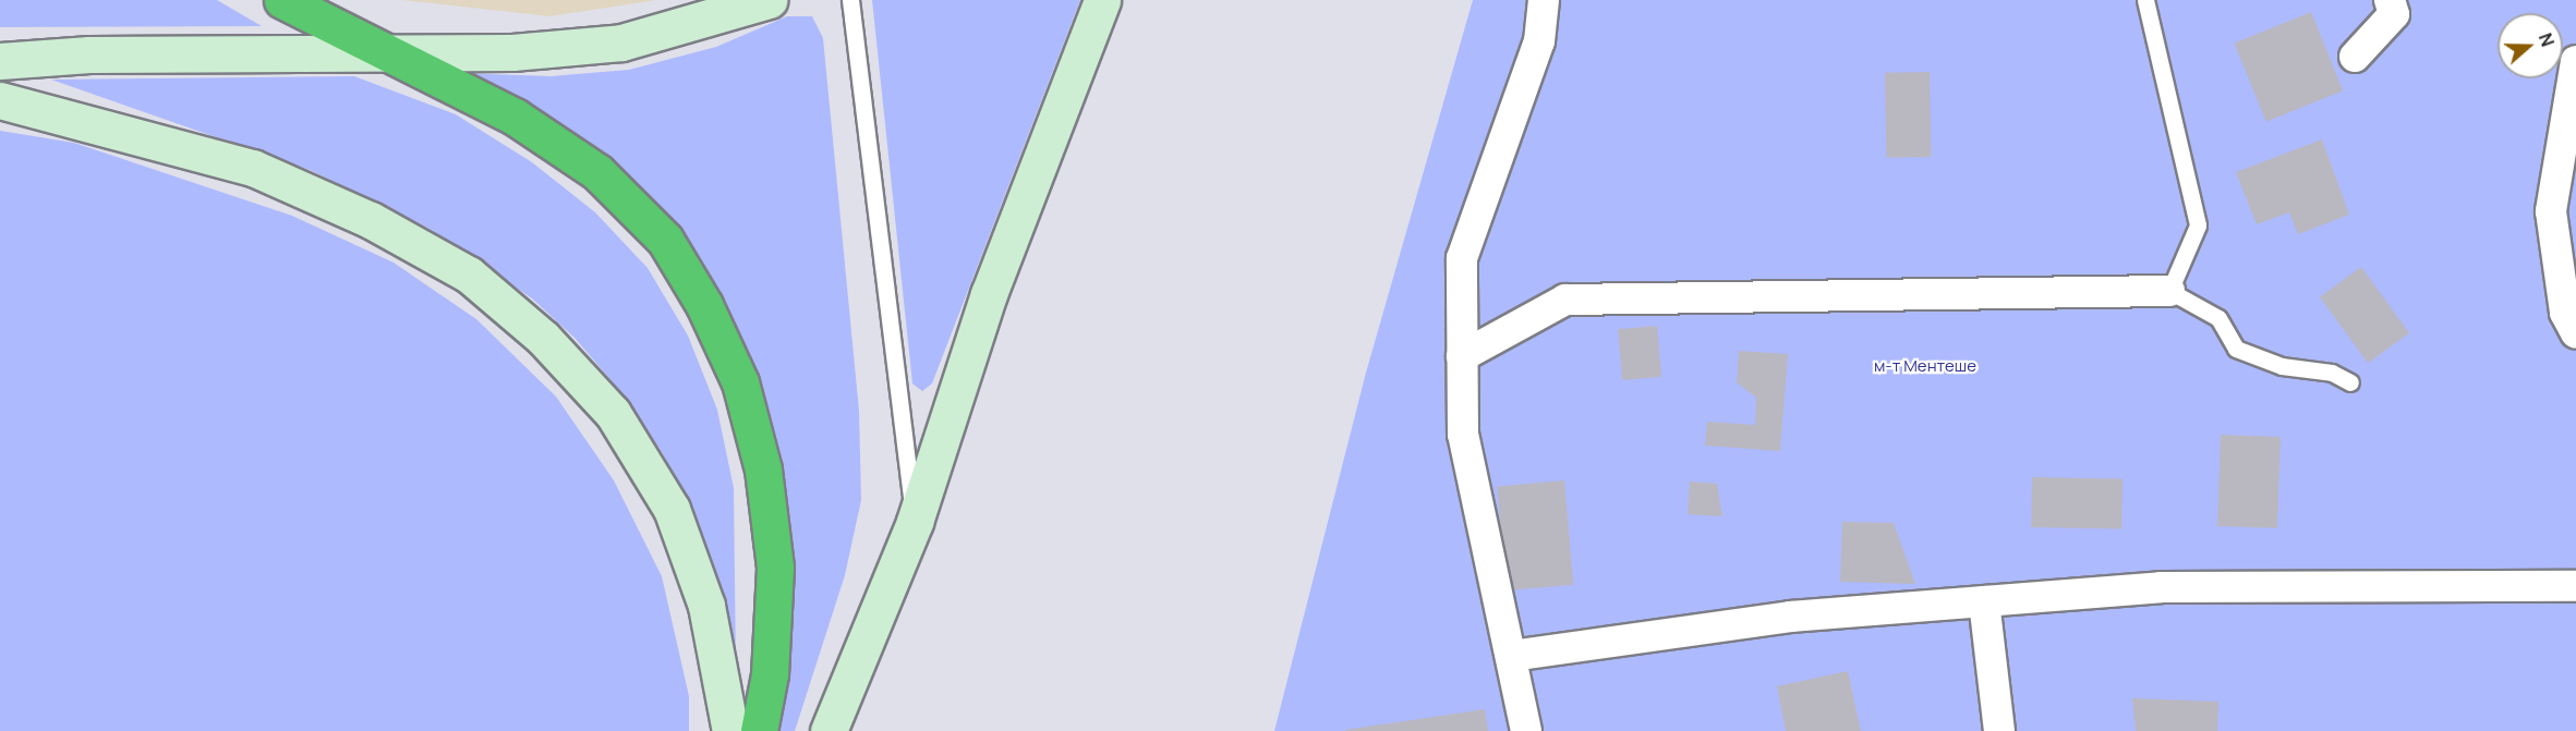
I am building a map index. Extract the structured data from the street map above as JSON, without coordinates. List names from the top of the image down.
{
  "parks": ["м-т Ментeше"],
  "north": "right"
}
